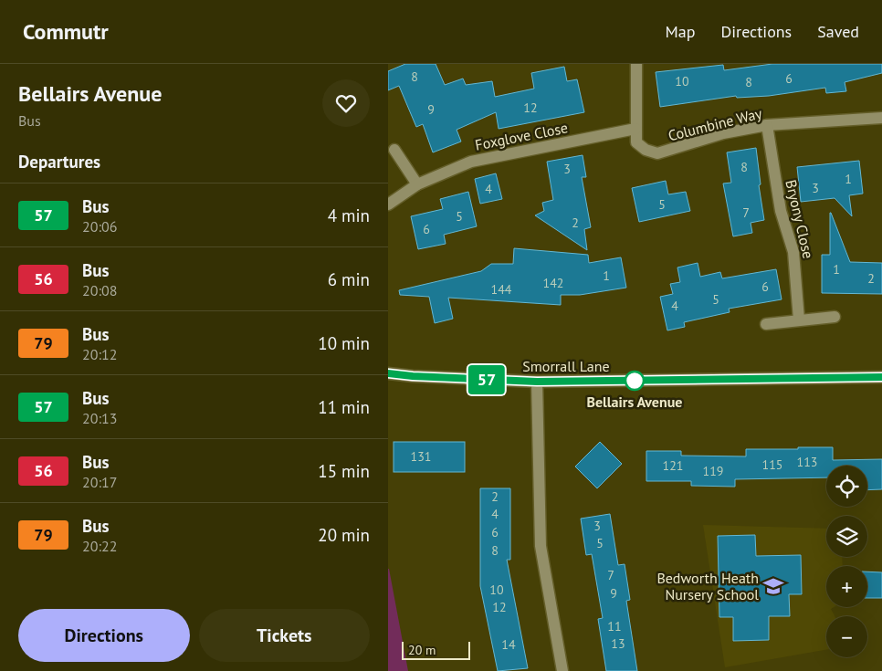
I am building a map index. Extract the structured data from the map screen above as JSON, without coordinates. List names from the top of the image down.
{
  "streets": {
    "street": [
      "Columbine Way",
      "Foxglove Close",
      "Bryony Close",
      "Smorrall Lane"
    ]
  },
  "crossings": [
    ["Columbine Way", "Foxglove Close"],
    ["Columbine Way", "Bryony Close"]
  ],
  "places": {
    "other": ["Bellairs Avenue"],
    "school or university": ["Bedworth Heath Nursery School"]
  },
  "lines": ["bus line 57"],
  "house_numbers": [
    "8",
    "6",
    "10",
    "8",
    "12",
    "9",
    "8",
    "3",
    "1",
    "3",
    "4",
    "5",
    "7",
    "5",
    "2",
    "6",
    "1",
    "1",
    "2",
    "142",
    "6",
    "144",
    "5",
    "4",
    "131",
    "113",
    "115",
    "121",
    "119",
    "2",
    "4",
    "3",
    "6",
    "5",
    "8",
    "7",
    "10",
    "9",
    "12",
    "11",
    "13",
    "14"
  ],
  "scale_bar": "20 m",
  "page": {
    "header": "Commutr",
    "nav": ["Map", "Directions", "Saved"],
    "heading": [
      ["Bellairs Avenue", "Bus"],
      "Departures"
    ],
    "on_map": "57",
    "list": [
      {
        "mark": "57",
        "name": "Bus",
        "note": "20:06",
        "value": "4 min"
      },
      {
        "mark": "56",
        "name": "Bus",
        "note": "20:08",
        "value": "6 min"
      },
      {
        "mark": "79",
        "name": "Bus",
        "note": "20:12",
        "value": "10 min"
      },
      {
        "mark": "57",
        "name": "Bus",
        "note": "20:13",
        "value": "11 min"
      },
      {
        "mark": "56",
        "name": "Bus",
        "note": "20:17",
        "value": "15 min"
      },
      {
        "mark": "79",
        "name": "Bus",
        "note": "20:22",
        "value": "20 min"
      }
    ],
    "map_buttons": ["+", "−"],
    "buttons": ["Directions", "Tickets"],
    "scale": "20 m"
  }
}
